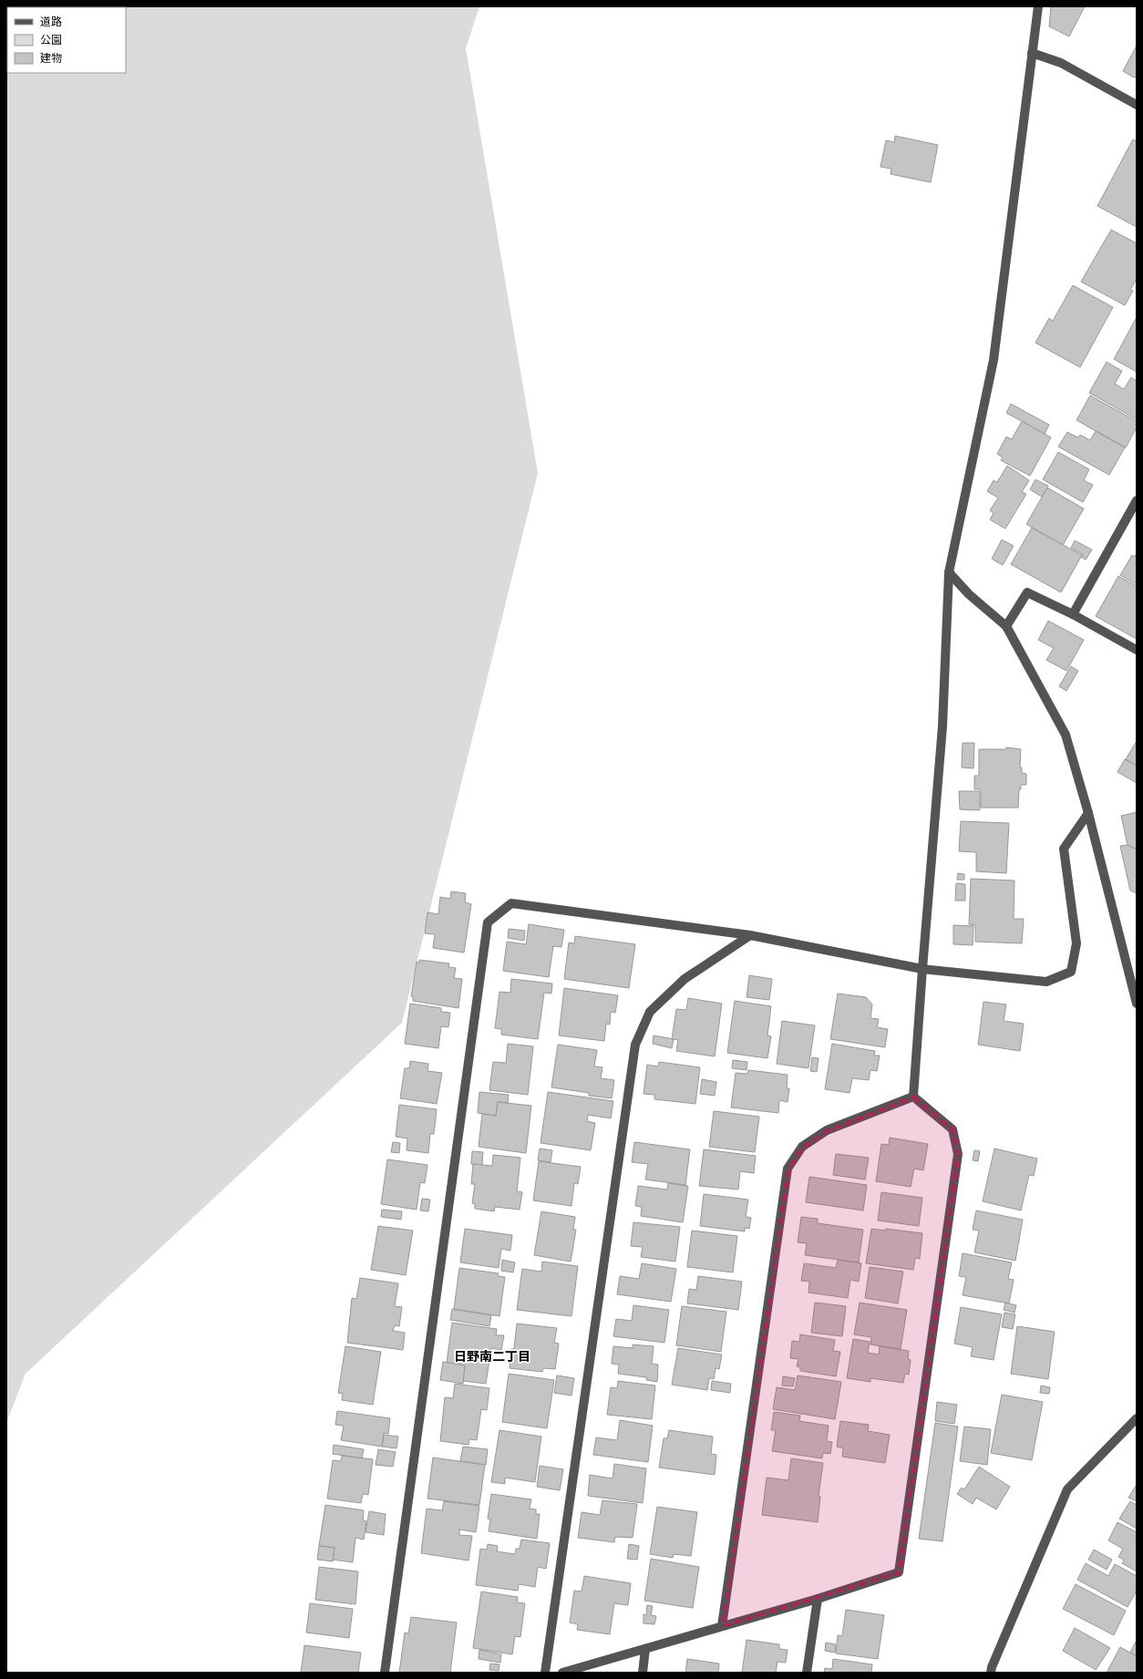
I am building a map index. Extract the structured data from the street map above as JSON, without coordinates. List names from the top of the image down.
{
  "districts": ["日野南二丁目"],
  "legend": ["道路", "公園", "建物"]
}
